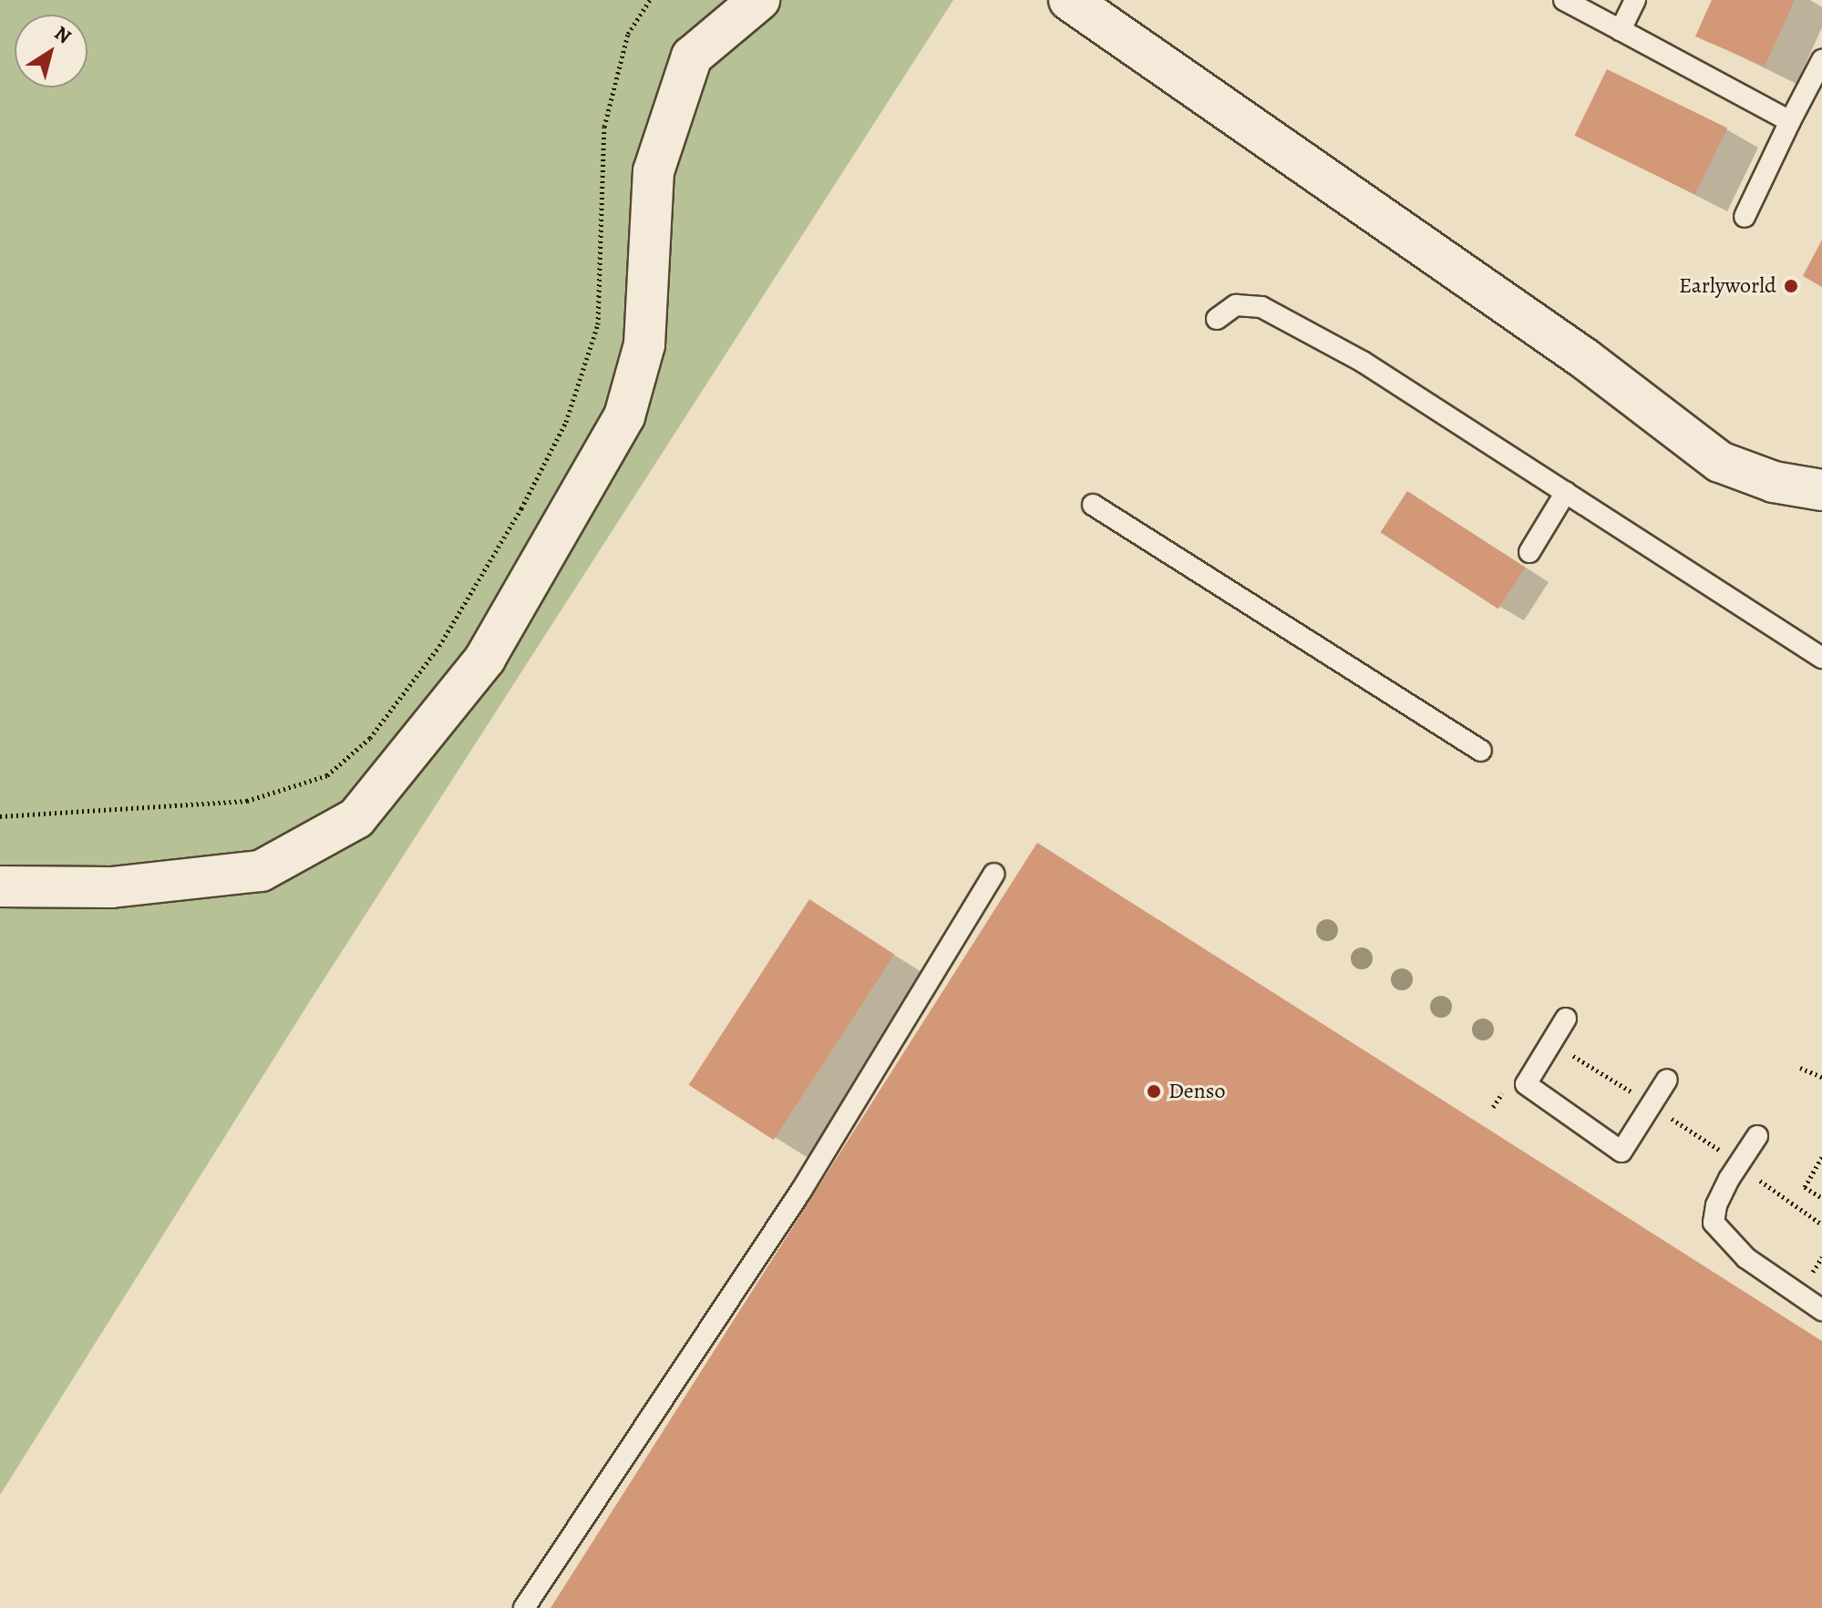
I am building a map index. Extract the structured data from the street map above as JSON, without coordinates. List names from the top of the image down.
{
  "places": ["Earlyworld", "Denso"],
  "north": "top right"
}
